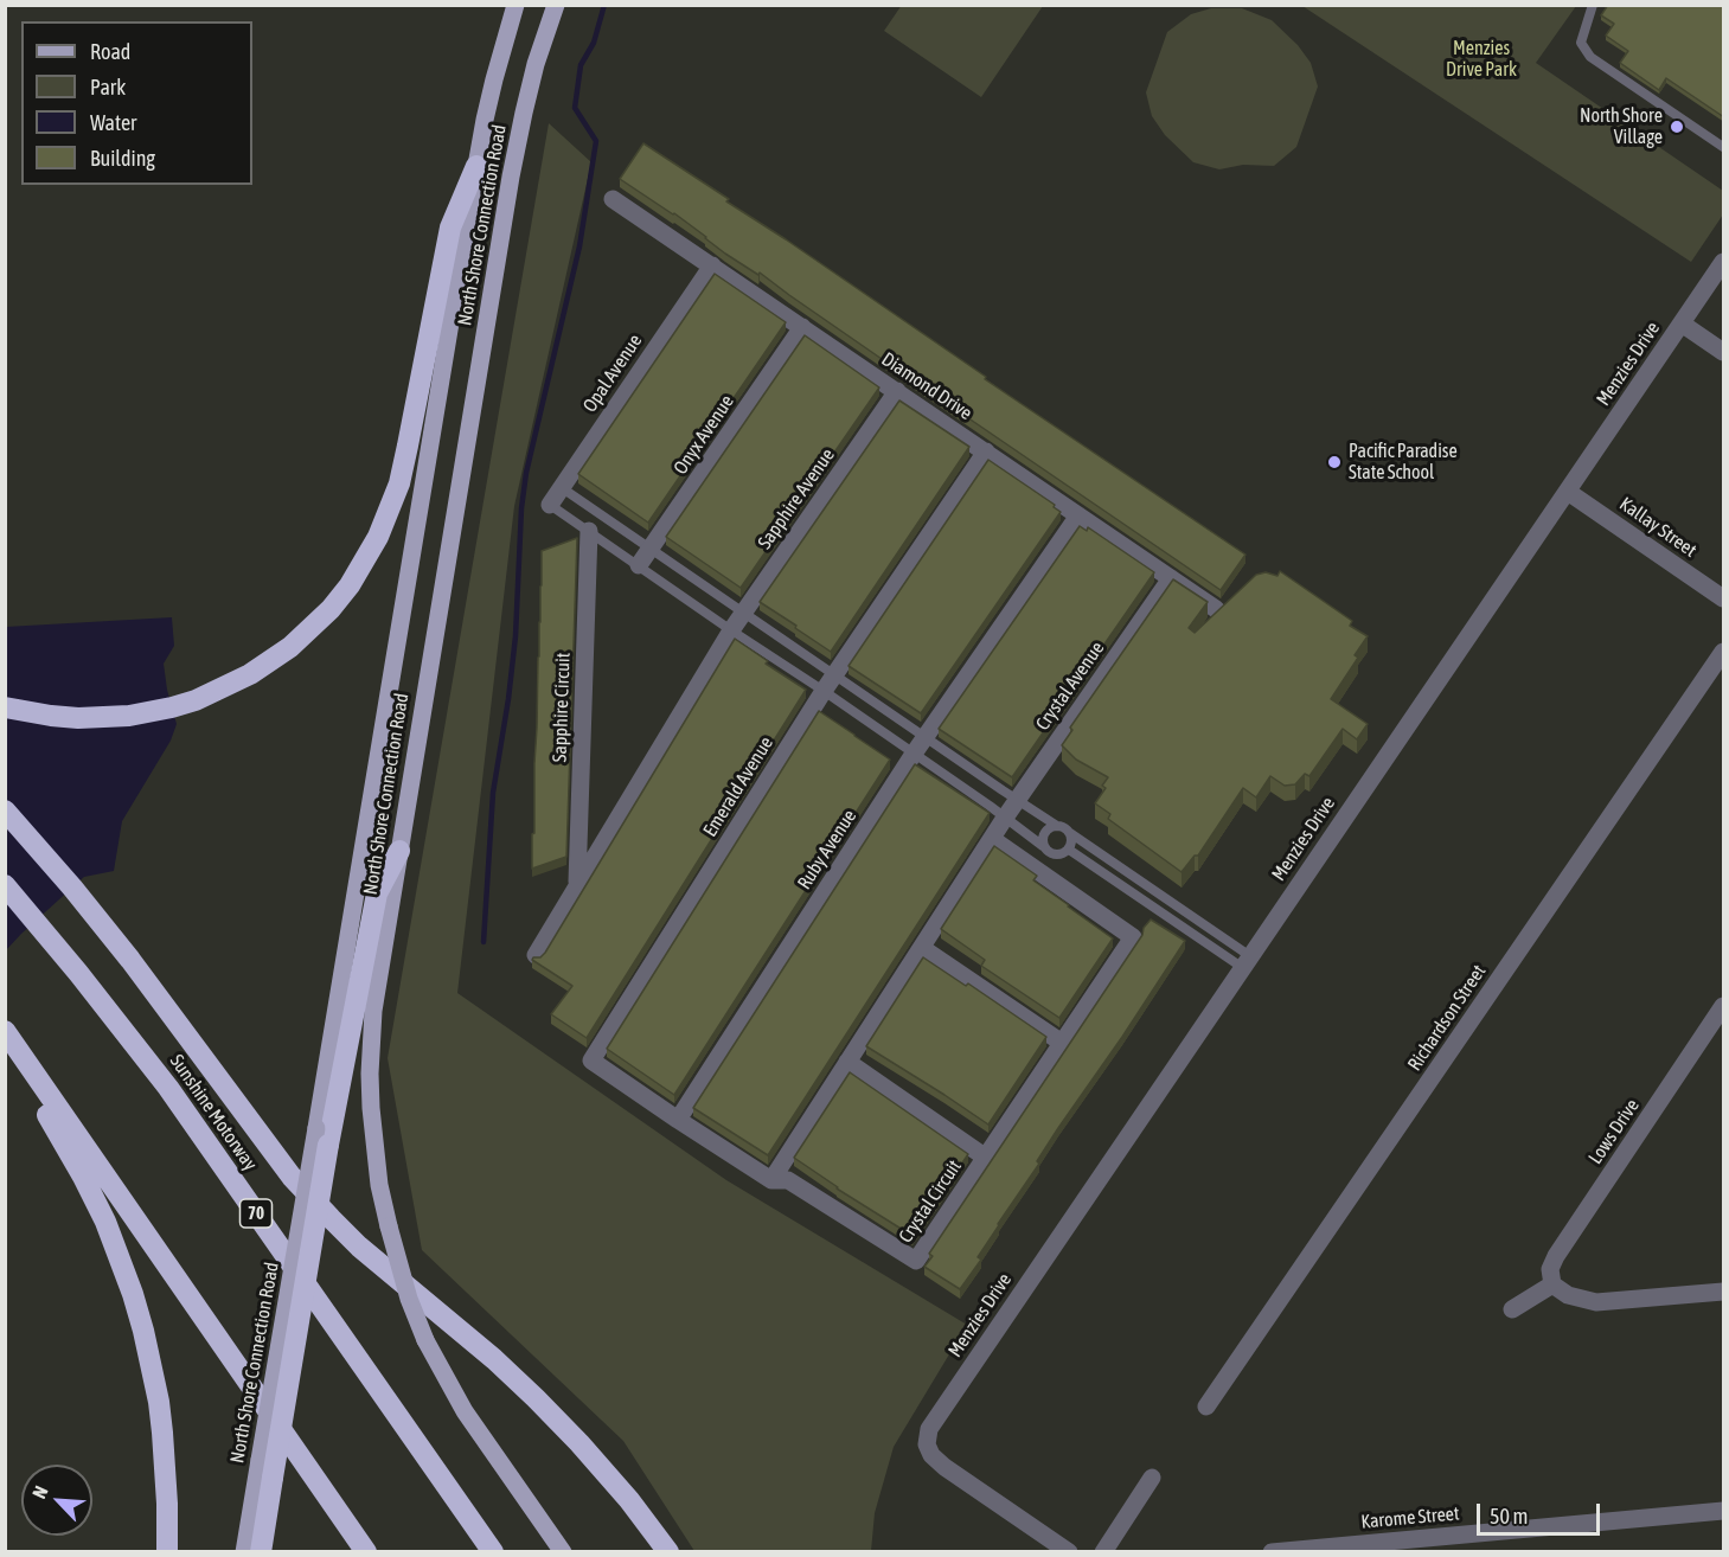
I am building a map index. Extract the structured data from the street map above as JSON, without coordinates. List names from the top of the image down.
{
  "streets": {
    "highway": ["Sunshine Motorway", "70"],
    "main road": ["North Shore Connection Road"],
    "street": [
      "Menzies Drive",
      "Opal Avenue",
      "Diamond Drive",
      "Onyx Avenue",
      "Sapphire Avenue",
      "Kallay Street",
      "Crystal Avenue",
      "Sapphire Circuit",
      "Emerald Avenue",
      "Ruby Avenue",
      "Richardson Street",
      "Lows Drive",
      "Crystal Circuit",
      "Karome Street"
    ]
  },
  "crossings": [
    ["Menzies Drive", "Kallay Street"],
    ["Opal Avenue", "Diamond Drive"],
    ["Diamond Drive", "Onyx Avenue"],
    ["Diamond Drive", "Sapphire Avenue"],
    ["Diamond Drive", "Crystal Avenue"],
    ["Diamond Drive", "Emerald Avenue"],
    ["Diamond Drive", "Ruby Avenue"],
    ["Sapphire Avenue", "Sapphire Circuit"],
    ["Emerald Avenue", "Ruby Avenue"]
  ],
  "parks": ["Menzies Drive Park"],
  "places": ["North Shore Village", "Pacific Paradise State School"],
  "legend": [
    "Road",
    "Park",
    "Water",
    "Building"
  ],
  "scale_bar": "50 m",
  "north": "top left"
}
